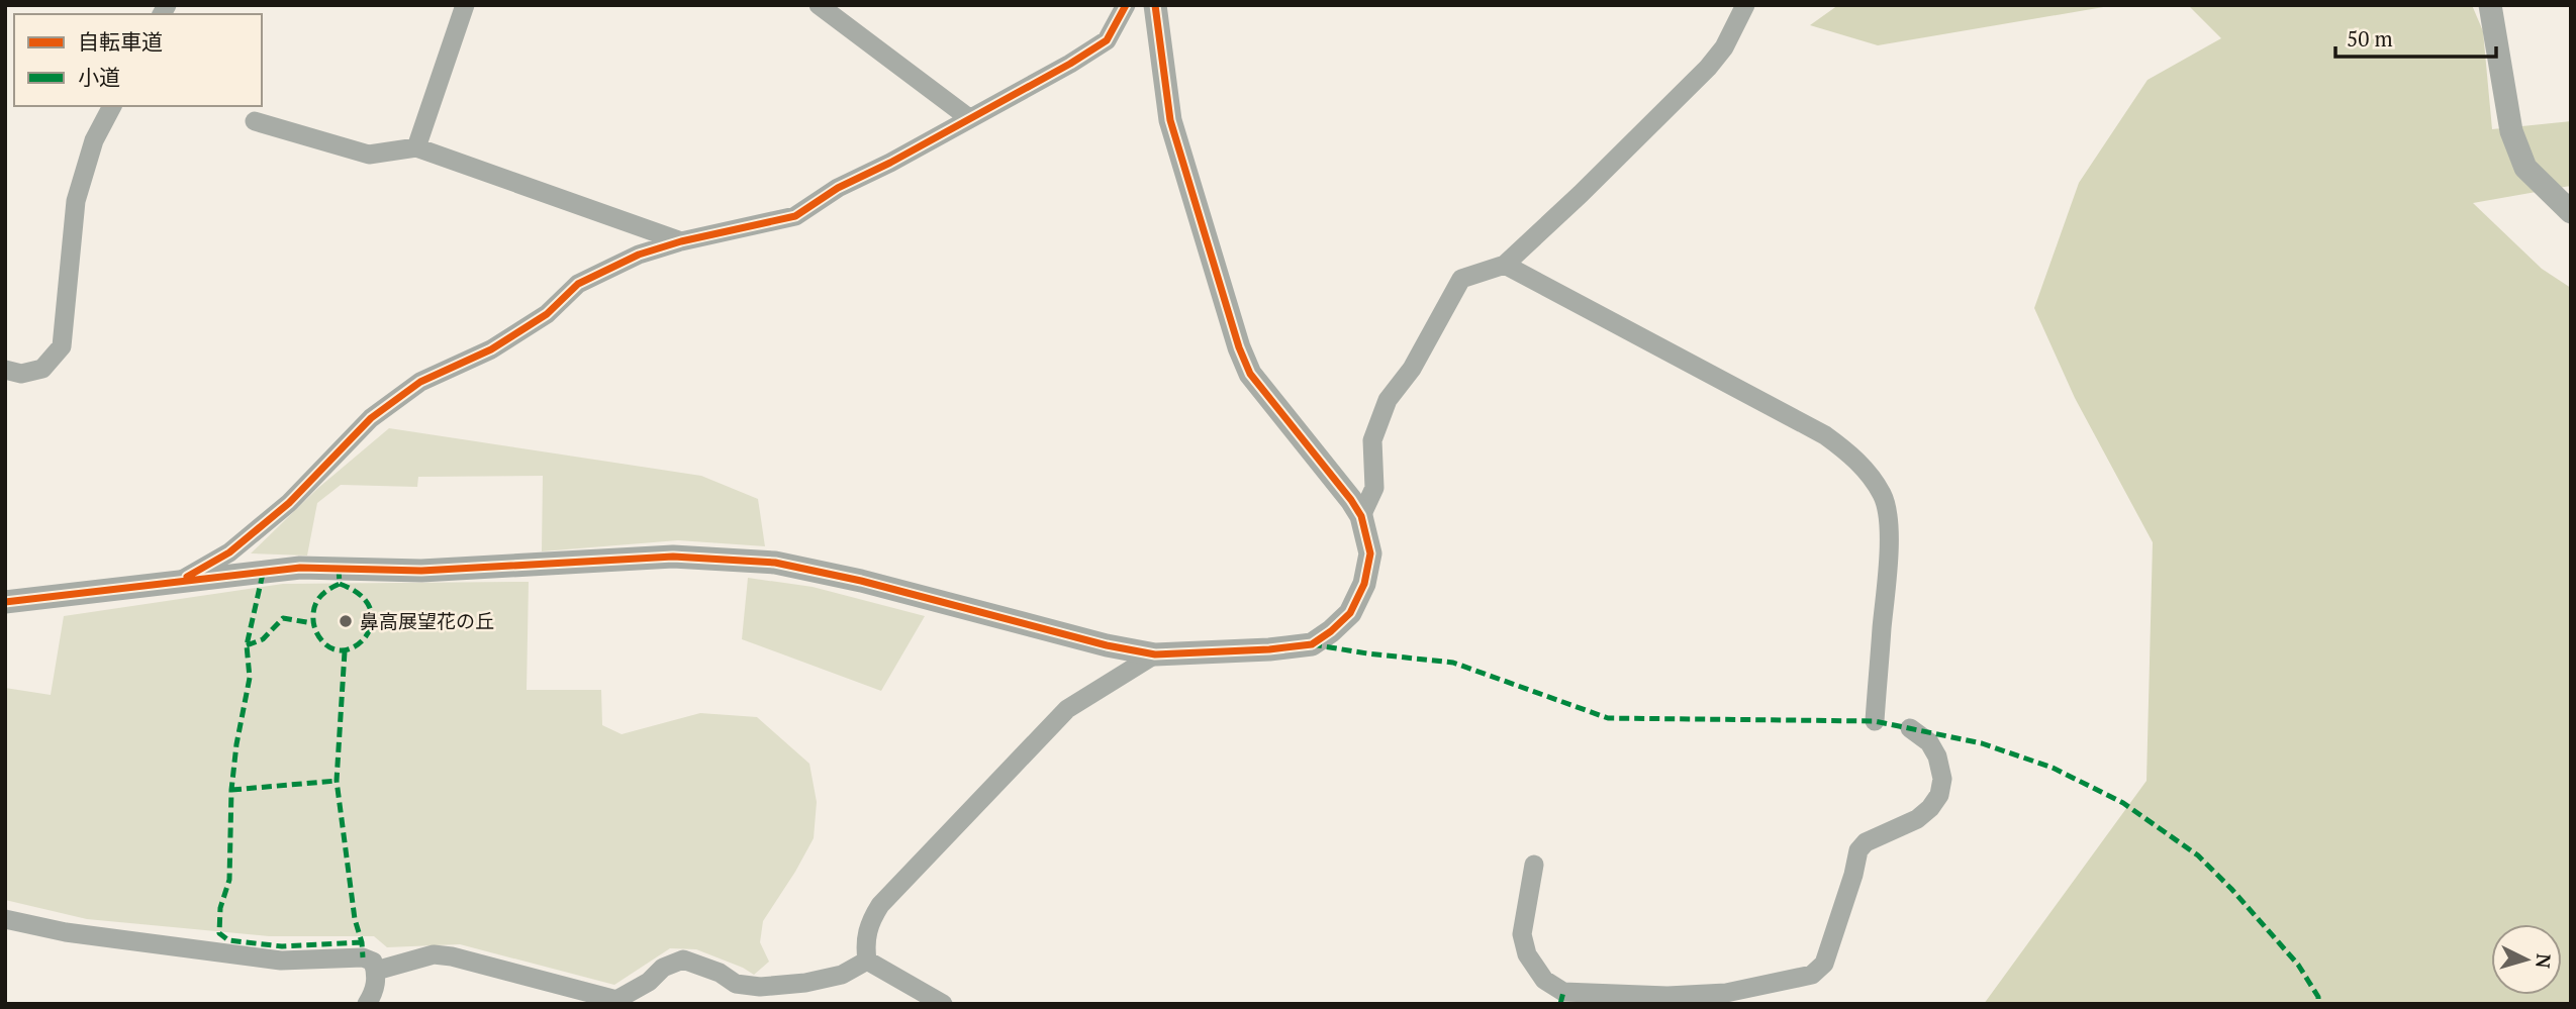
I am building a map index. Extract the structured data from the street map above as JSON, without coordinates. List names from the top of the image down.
{
  "places": ["鼻高展望花の丘"],
  "legend": ["自転車道", "小道"],
  "scale_bar": "50 m",
  "north": "right"
}
